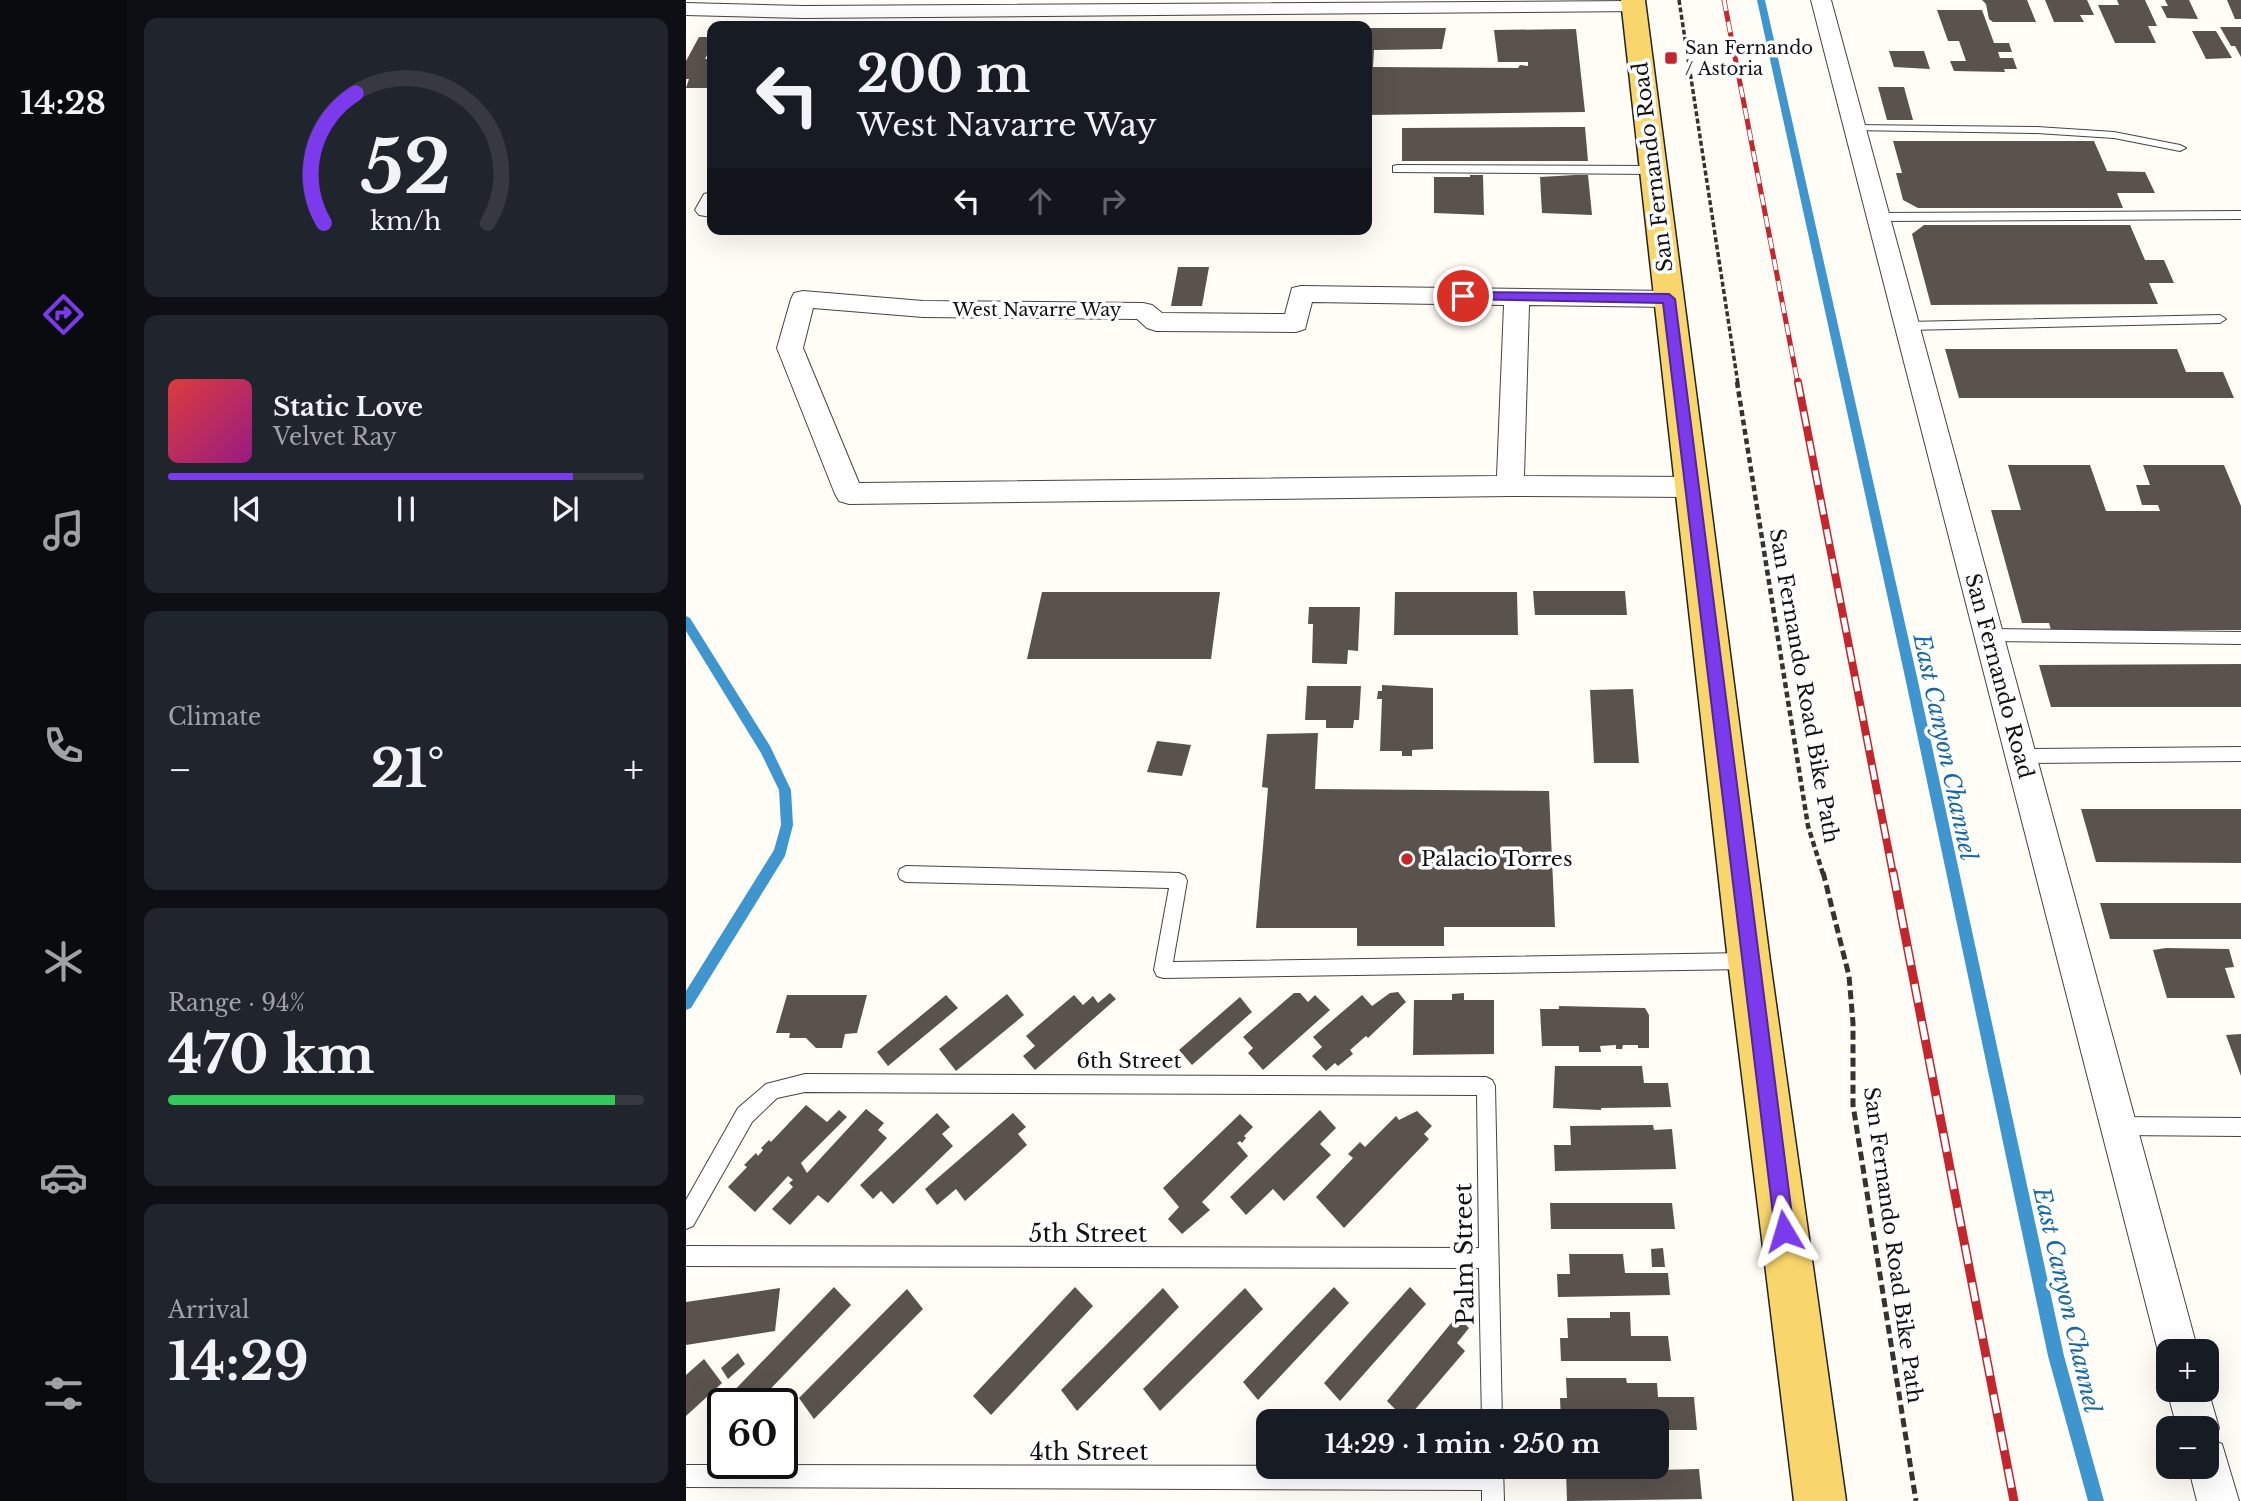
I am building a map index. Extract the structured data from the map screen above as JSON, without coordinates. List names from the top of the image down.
{
  "streets": {
    "main road": ["San Fernando Road"],
    "street": ["West Navarre Way"],
    "lane": [
      "6th Street",
      "5th Street",
      "Palm Street",
      "4th Street"
    ],
    "path": ["San Fernando Road Bike Path"]
  },
  "crossings": [
    ["San Fernando Road", "West Navarre Way"],
    ["6th Street", "Palm Street"],
    ["5th Street", "Palm Street"]
  ],
  "water": ["East Canyon Channel"],
  "places": {
    "transit": ["San Fernando / Astoria"],
    "other": ["Palacio Torres"]
  },
  "page": {
    "tabs": "14:28",
    "turn": ["200 m", "West Navarre Way"],
    "song": ["Static Love", "Velvet Ray"],
    "tile": [
      "Climate",
      ["Range · 94%", "470 km"],
      ["Arrival", "14:29"]
    ],
    "heat": ["−", "21°", "+"],
    "map_buttons": ["+", "−"],
    "limit": "60",
    "trip": "14:29 · 1 min · 250 m",
    "gauge": ["52", "km/h"]
  }
}
